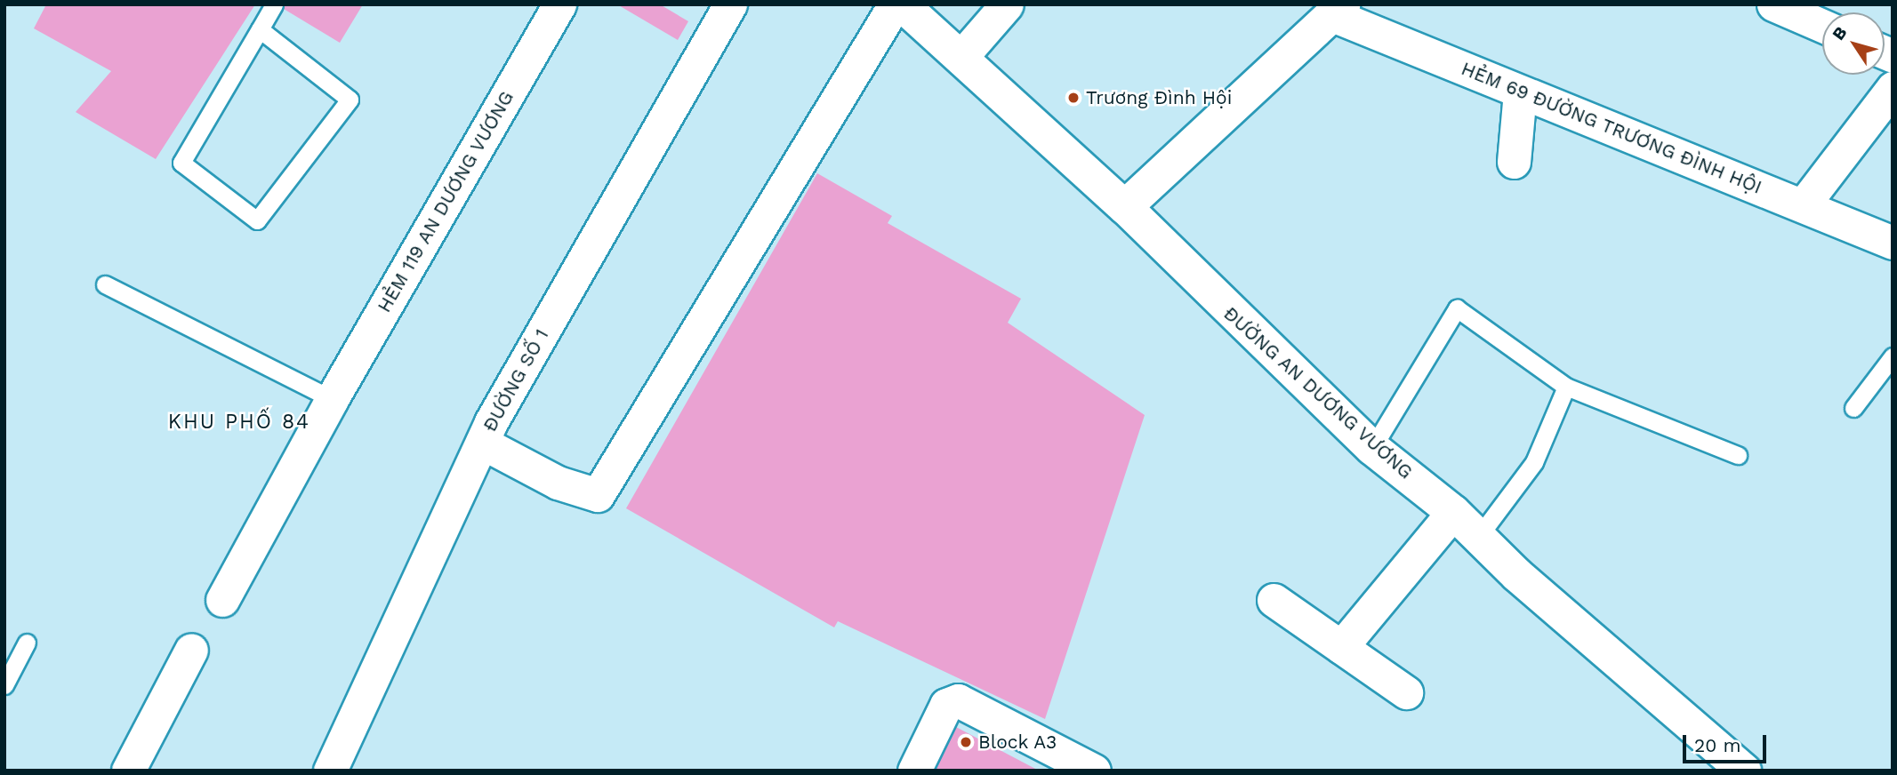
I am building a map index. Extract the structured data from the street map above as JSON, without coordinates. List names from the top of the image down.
{
  "streets": {
    "main road": ["ĐƯỜNG AN DƯƠNG VƯƠNG"],
    "street": ["HẺM 69 ĐƯỜNG TRƯƠNG ĐÌNH HỘI", "HẺM 119 AN DƯƠNG VƯƠNG", "ĐƯỜNG SỐ 1"]
  },
  "districts": ["KHU PHỐ 84"],
  "places": ["Trương Đình Hội", "Block A3"],
  "scale_bar": "20 m",
  "north": "top left"
}
